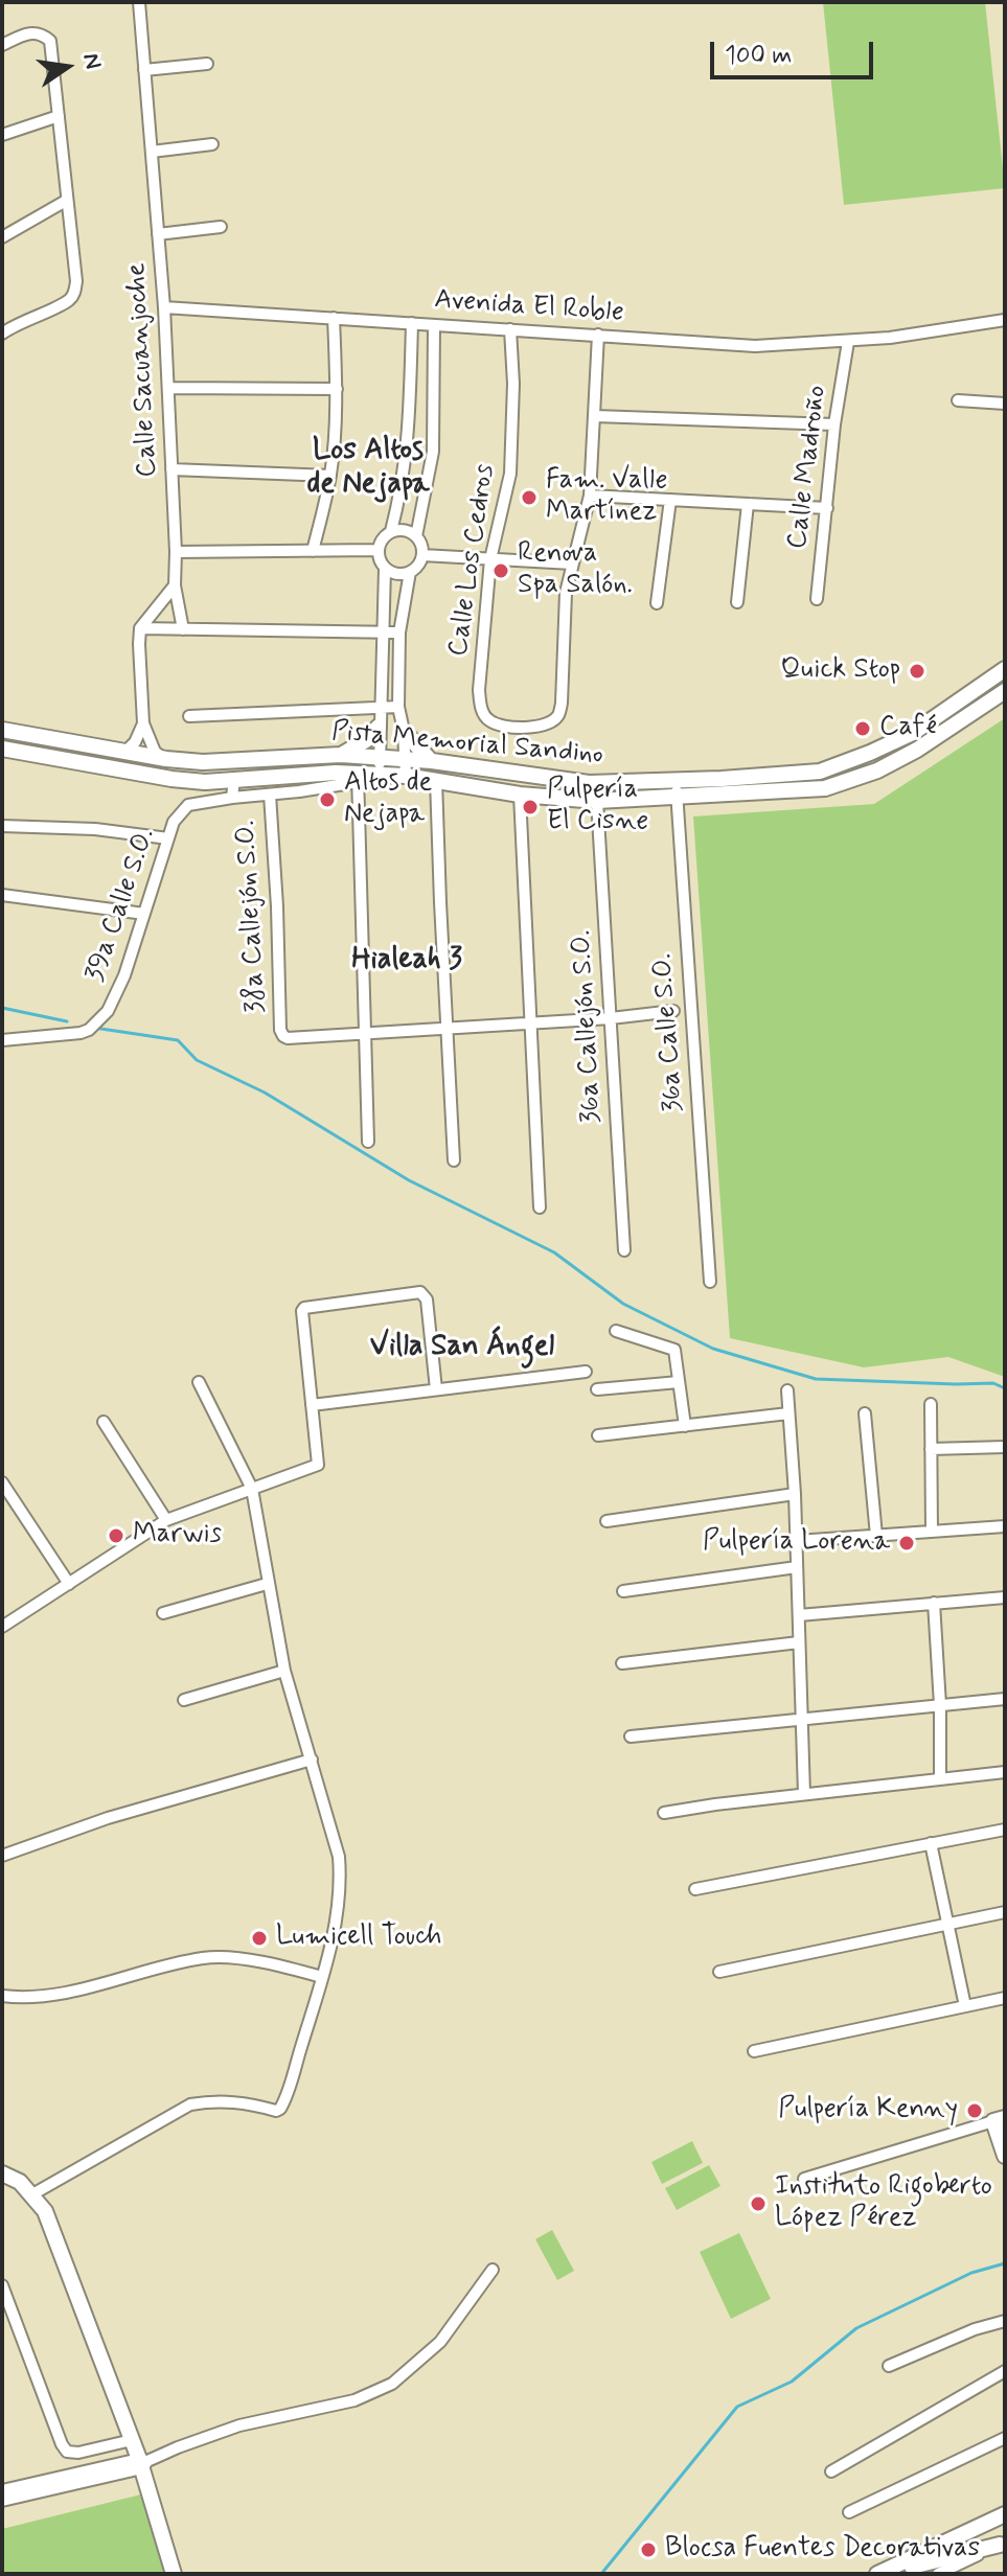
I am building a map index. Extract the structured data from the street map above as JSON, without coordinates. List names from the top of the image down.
{
  "streets": {
    "main road": ["Pista Memorial Sandino"],
    "street": [
      "Avenida El Roble",
      "Calle Sacuanjoche",
      "Calle Madroño",
      "Calle Los Cedros",
      "39a Calle S.O.",
      "38a Callejón S.O.",
      "36a Callejón S.O.",
      "36a Calle S.O."
    ]
  },
  "crossings": [
    ["Avenida El Roble", "Calle Sacuanjoche"],
    ["Avenida El Roble", "Calle Madroño"],
    ["Avenida El Roble", "Calle Los Cedros"],
    ["Pista Memorial Sandino", "39a Calle S.O."],
    ["Pista Memorial Sandino", "36a Callejón S.O."],
    ["Pista Memorial Sandino", "36a Calle S.O."],
    ["39a Calle S.O.", "38a Callejón S.O."]
  ],
  "districts": ["Los Altos de Nejapa", "Hialeah 3", "Villa San Ángel"],
  "places": [
    "Fam. Valle Martínez",
    "Renova Spa Salón.",
    "Quick Stop",
    "Café",
    "Altos de Nejapa",
    "Pulpería El Cisne",
    "Marwis",
    "Pulpería Lorena",
    "Lumicell Touch",
    "Pulpería Kenny",
    "Instituto Rigoberto López Pérez",
    "Blocsa Fuentes Decorativas"
  ],
  "scale_bar": "100 m",
  "north": "right"
}
